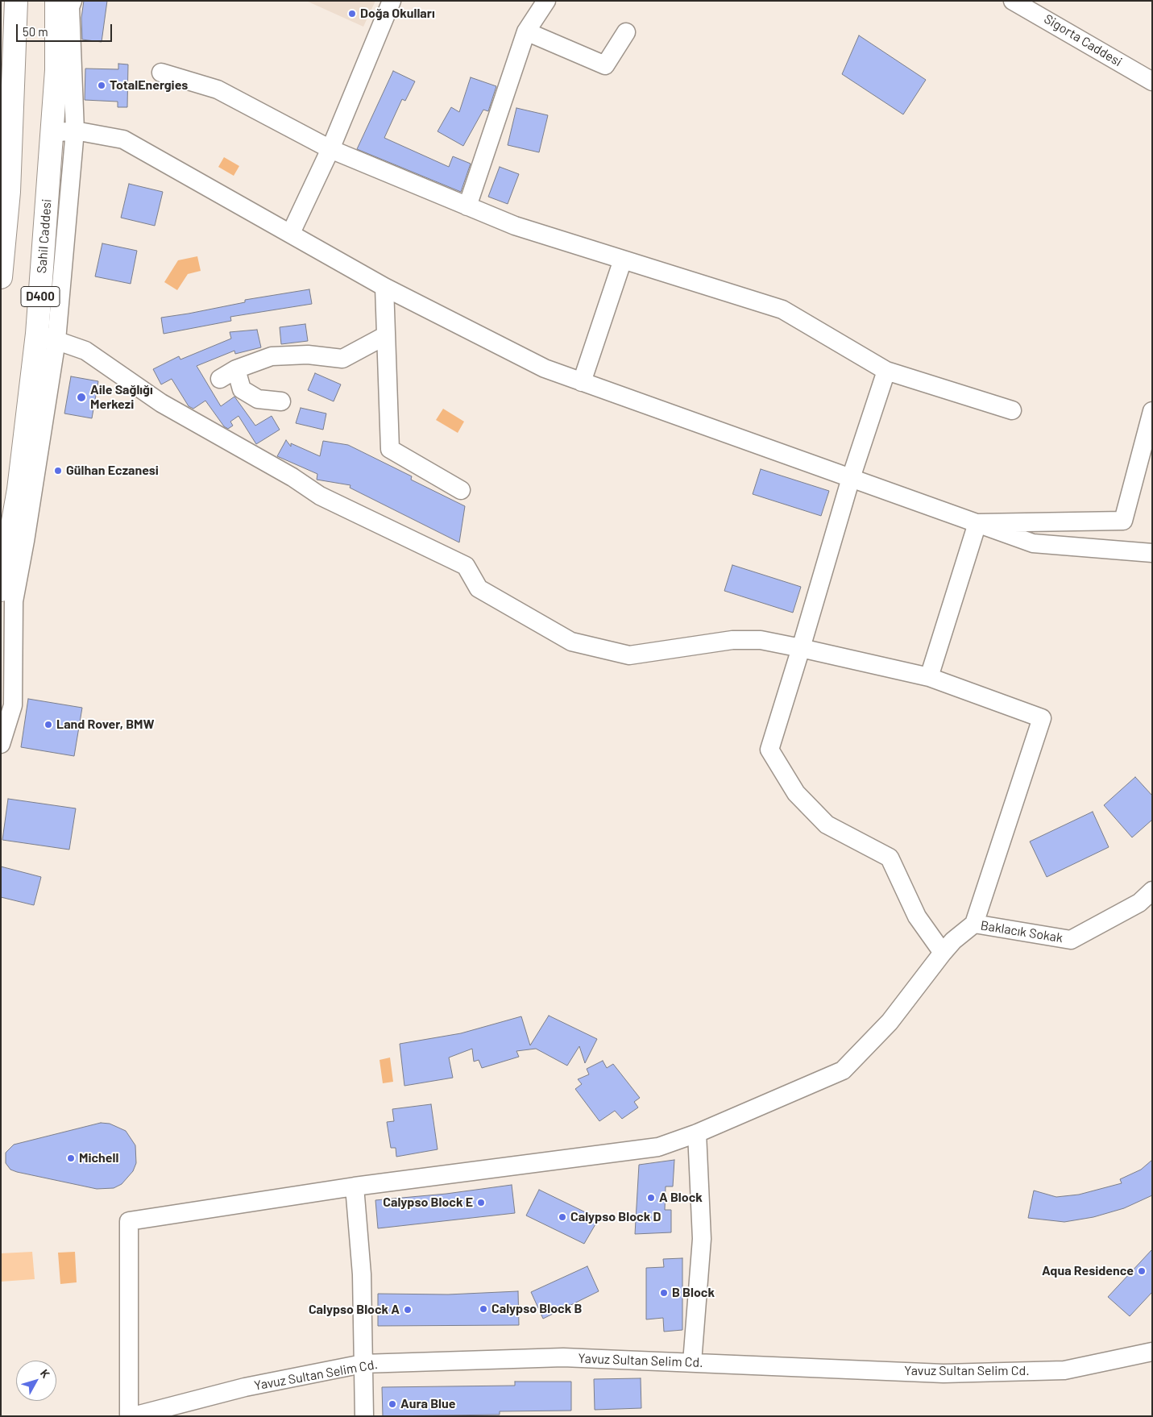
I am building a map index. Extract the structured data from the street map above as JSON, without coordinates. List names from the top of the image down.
{
  "streets": {
    "highway": ["Sahil Caddesi", "D400"],
    "street": ["Sigorta Caddesi", "Baklacık Sokak", "Yavuz Sultan Selim Cd."]
  },
  "places": [
    "Doğa Okulları",
    "TotalEnergies",
    "Aile Sağlığı Merkezi",
    "Gülhan Eczanesi",
    "Land Rover, BMW",
    "Michell",
    "A Block",
    "Calypso Block E",
    "Calypso Block D",
    "Aqua Residence",
    "B Block",
    "Calypso Block B",
    "Calypso Block A",
    "Aura Blue"
  ],
  "scale_bar": "50 m",
  "north": "top right"
}
